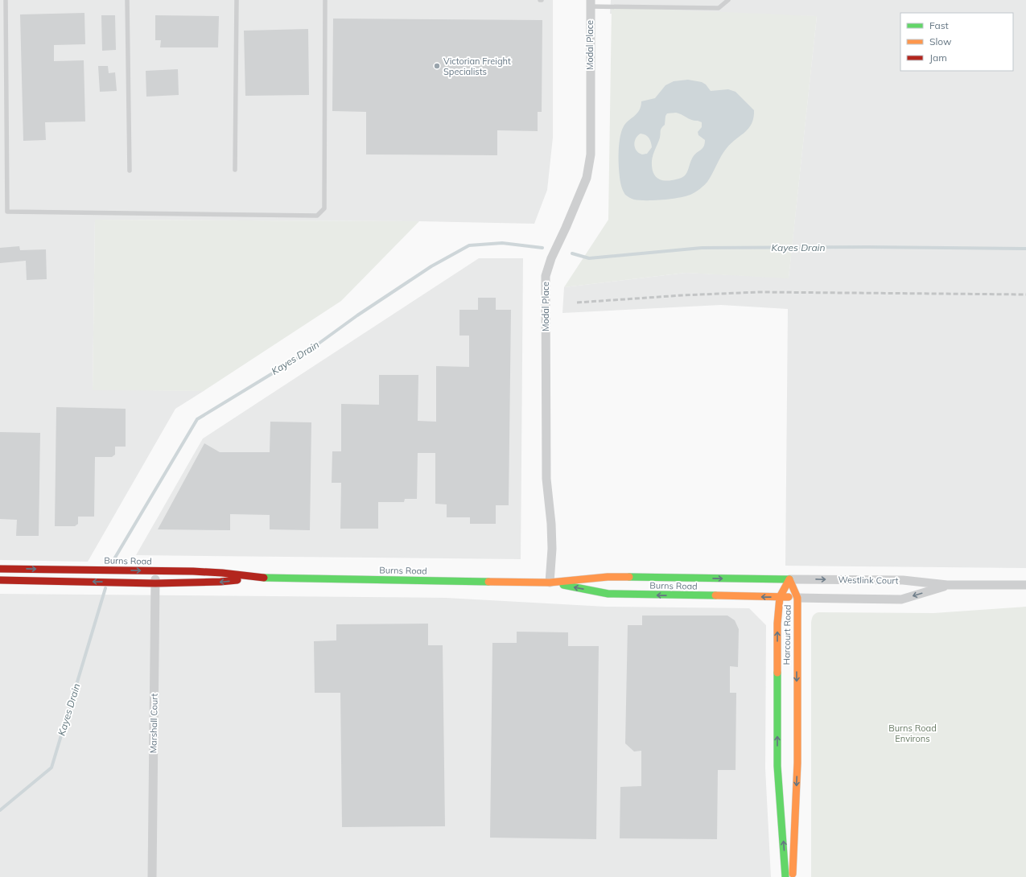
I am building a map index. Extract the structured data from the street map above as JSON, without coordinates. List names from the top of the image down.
{
  "streets": {
    "street": [
      "Modal Place",
      "Burns Road",
      "Westlink Court",
      "Harcourt Road",
      "Marshall Court"
    ]
  },
  "crossings": [
    ["Modal Place", "Burns Road"],
    ["Burns Road", "Westlink Court"],
    ["Burns Road", "Harcourt Road"],
    ["Burns Road", "Marshall Court"],
    ["Westlink Court", "Harcourt Road"]
  ],
  "water": ["Kayes Drain"],
  "parks": ["Burns Road Environs"],
  "places": ["Victorian Freight Specialists"],
  "legend": ["Fast", "Slow", "Jam"]
}
